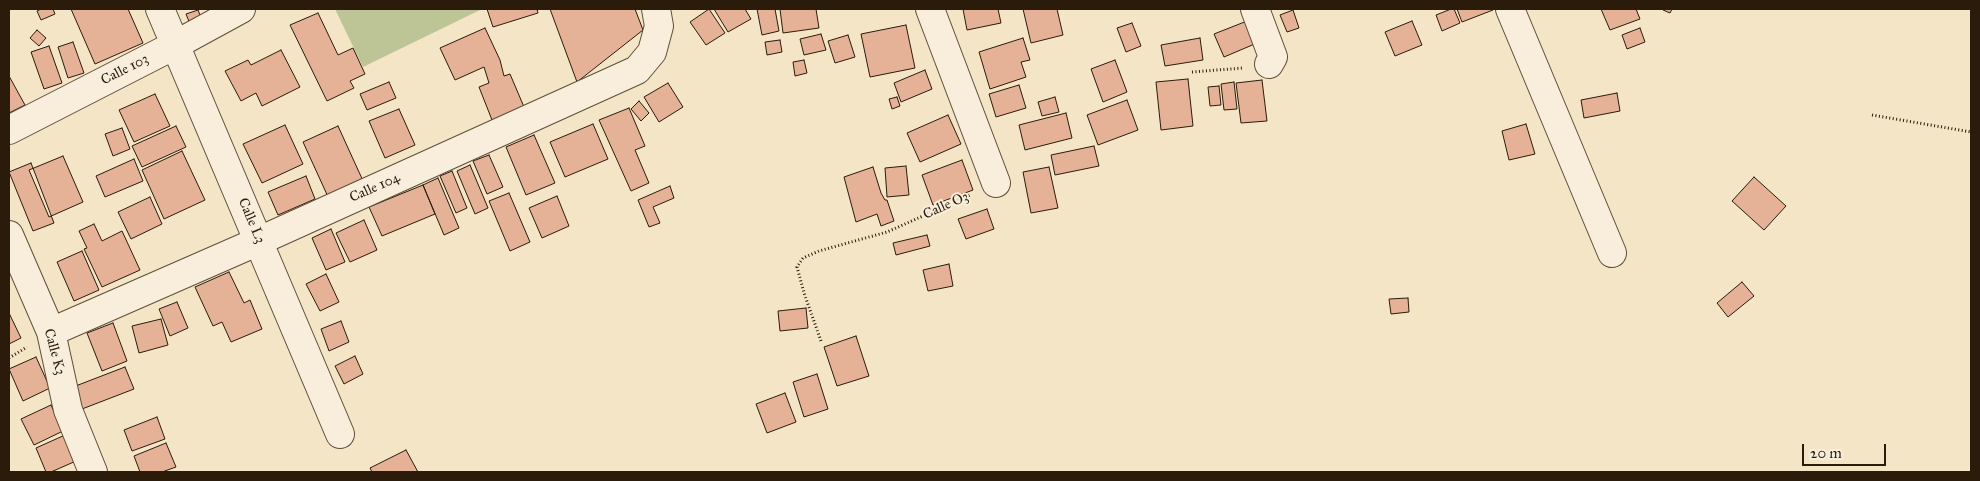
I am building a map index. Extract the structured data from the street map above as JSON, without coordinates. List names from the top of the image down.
{
  "streets": {
    "street": [
      "Calle 103",
      "Calle 104",
      "Calle L3",
      "Calle K3"
    ],
    "path": ["Calle O3"]
  },
  "crossings": [
    ["Calle 103", "Calle L3"],
    ["Calle 104", "Calle L3"],
    ["Calle 104", "Calle K3"]
  ],
  "scale_bar": "20 m"
}
